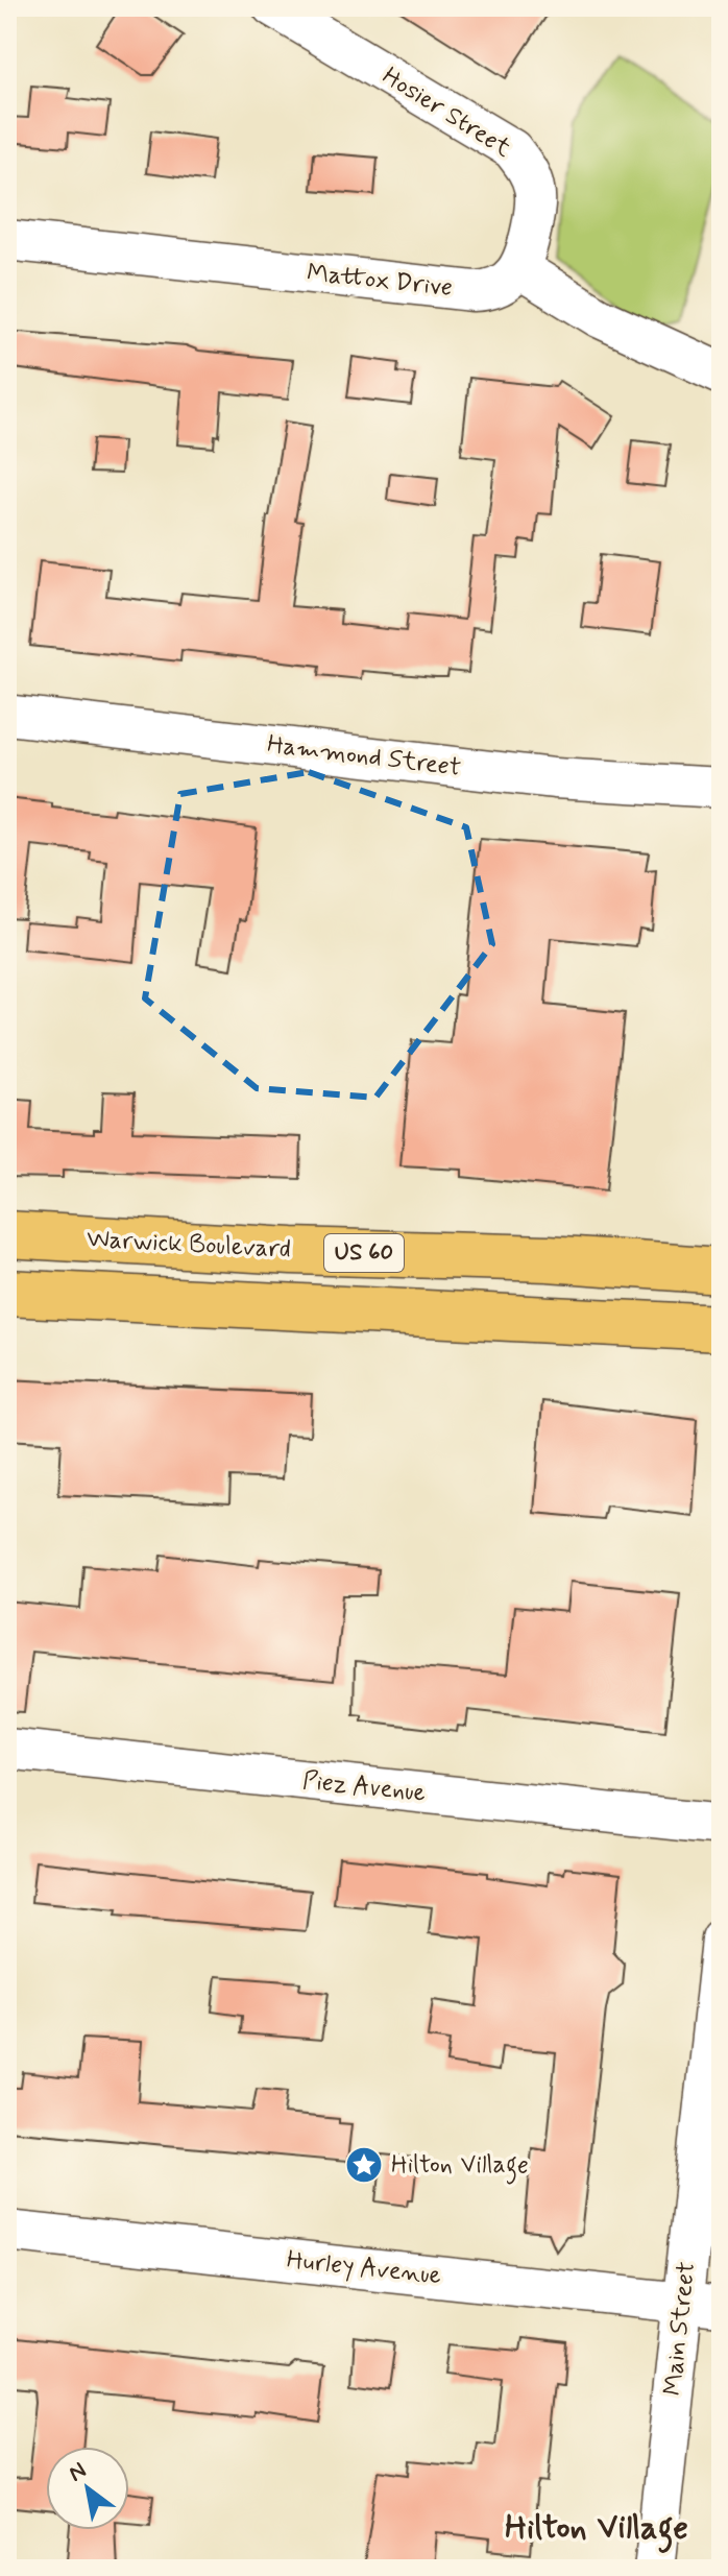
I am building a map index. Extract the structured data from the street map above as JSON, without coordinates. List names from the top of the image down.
{
  "streets": {
    "main road": ["Warwick Boulevard", "US 60"],
    "street": [
      "Hosier Street",
      "Mattox Drive",
      "Hammond Street",
      "Piez Avenue",
      "Hurley Avenue",
      "Main Street"
    ]
  },
  "crossings": [
    ["Hosier Street", "Mattox Drive"],
    ["Hurley Avenue", "Main Street"]
  ],
  "districts": ["Hilton Village"],
  "places": {
    "place": ["Hilton Village"]
  },
  "north": "top left"
}
